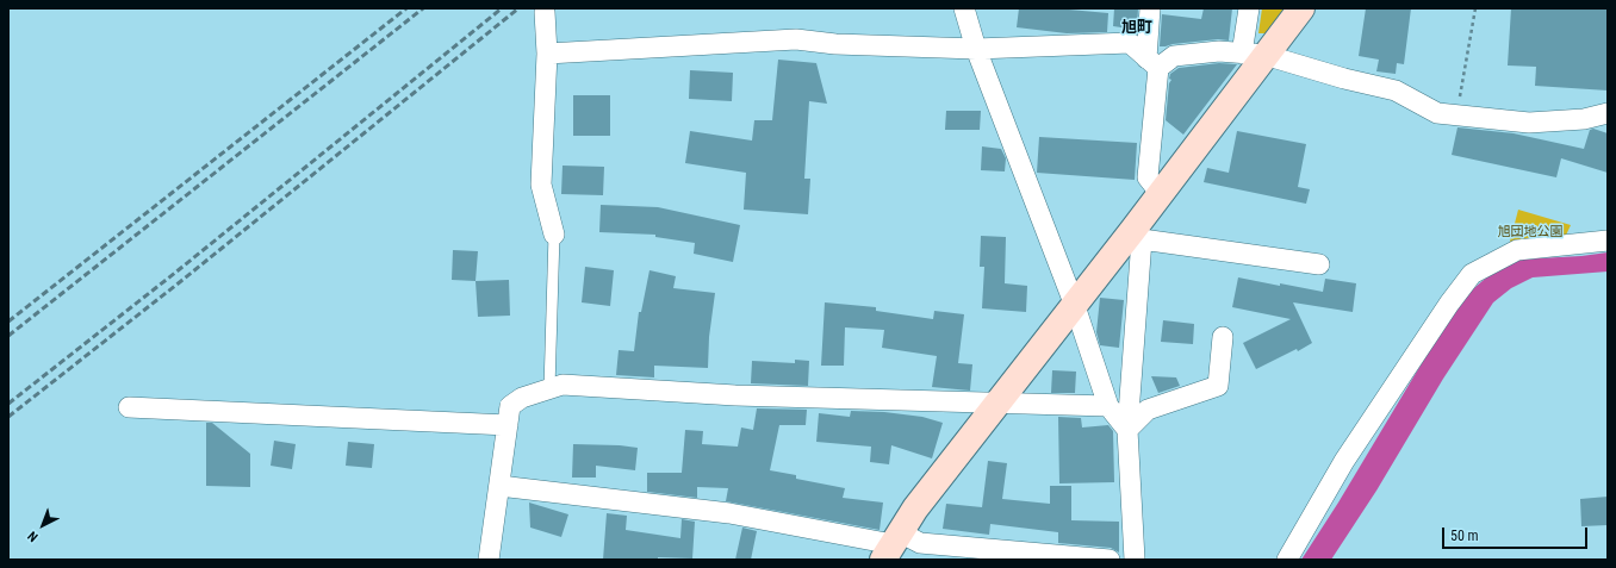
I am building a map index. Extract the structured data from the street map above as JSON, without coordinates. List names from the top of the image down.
{
  "districts": ["旭町"],
  "parks": ["旭団地公園"],
  "scale_bar": "50 m",
  "north": "bottom left"
}
